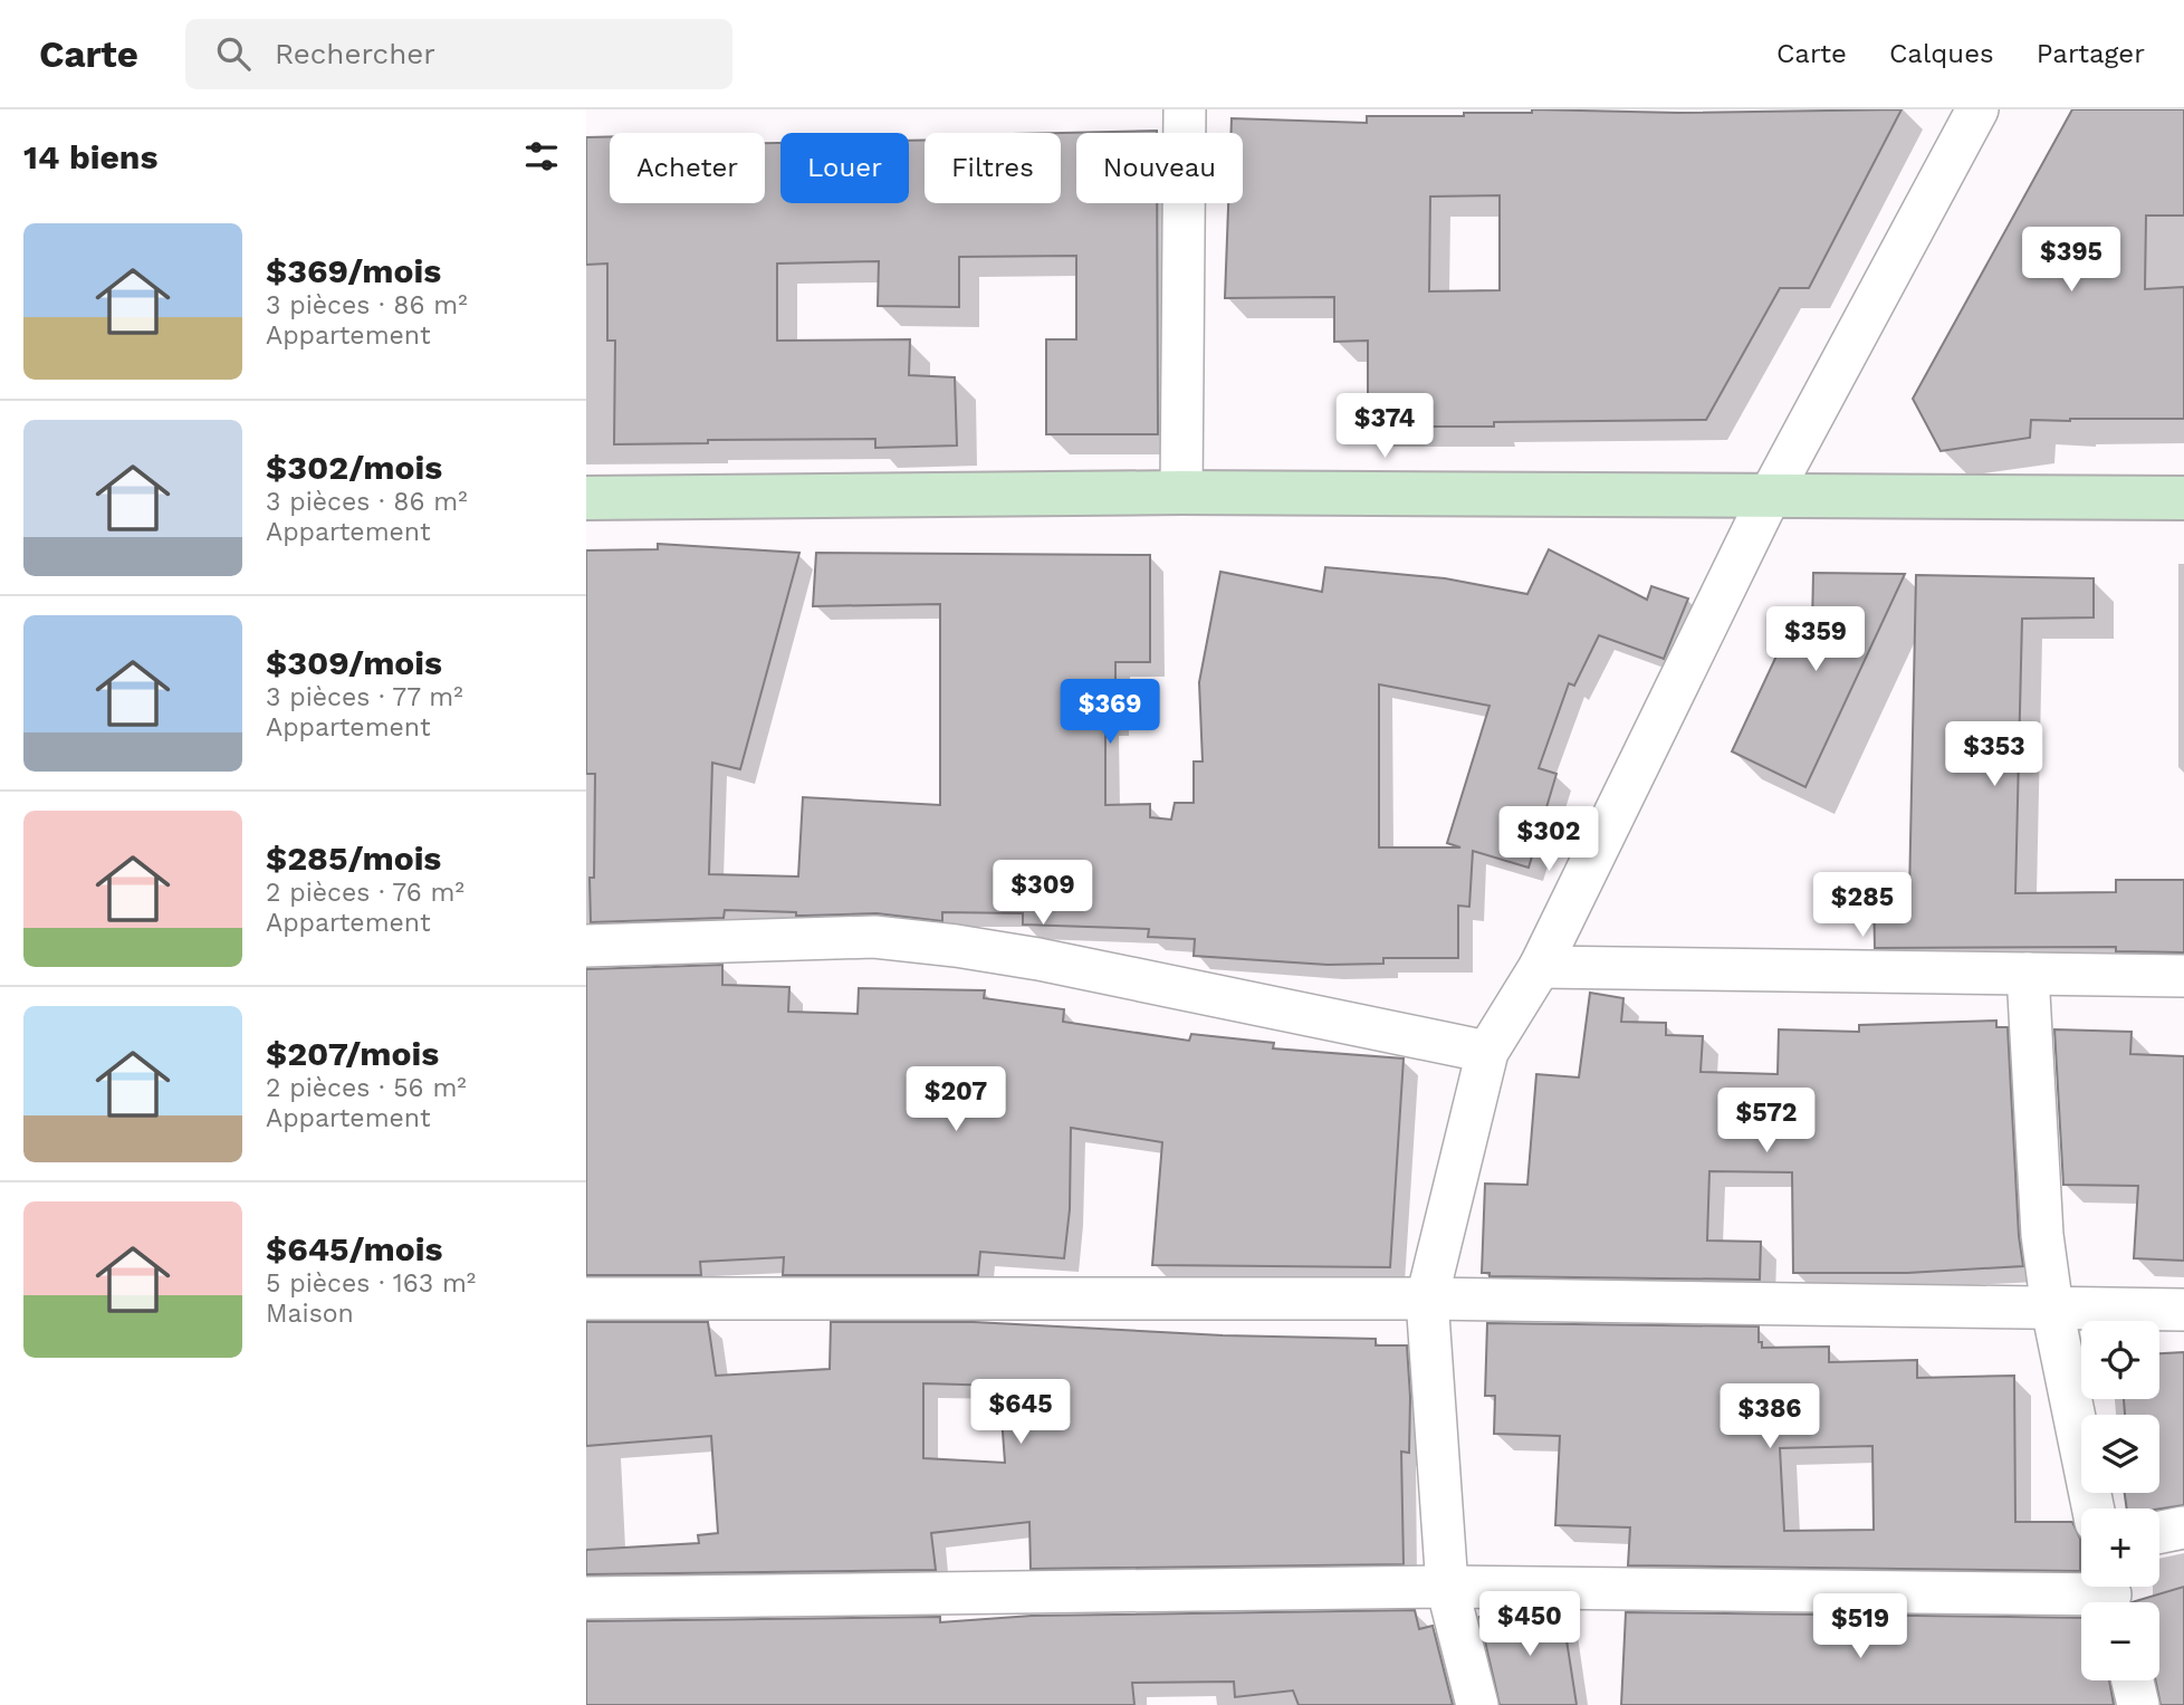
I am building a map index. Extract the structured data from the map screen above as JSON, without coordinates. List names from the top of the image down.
{
  "page": {
    "header": "Carte",
    "search": "Rechercher",
    "nav": ["Carte", "Calques", "Partager"],
    "heading": "14 biens",
    "chip": [
      "Acheter",
      "Louer",
      "Filtres",
      "Nouveau"
    ],
    "list": [
      {
        "name": "$369/mois",
        "note": "3 pièces · 86 m² · Appartement"
      },
      {
        "name": "$302/mois",
        "note": "3 pièces · 86 m² · Appartement"
      },
      {
        "name": "$309/mois",
        "note": "3 pièces · 77 m² · Appartement"
      },
      {
        "name": "$285/mois",
        "note": "2 pièces · 76 m² · Appartement"
      },
      {
        "name": "$207/mois",
        "note": "2 pièces · 56 m² · Appartement"
      },
      {
        "name": "$645/mois",
        "note": "5 pièces · 163 m² · Maison"
      }
    ],
    "price": [
      "$395",
      "$374",
      "$359",
      "$369",
      "$353",
      "$302",
      "$309",
      "$285",
      "$207",
      "$572",
      "$645",
      "$386",
      "$450",
      "$519"
    ],
    "map_buttons": ["+", "−"]
  }
}
